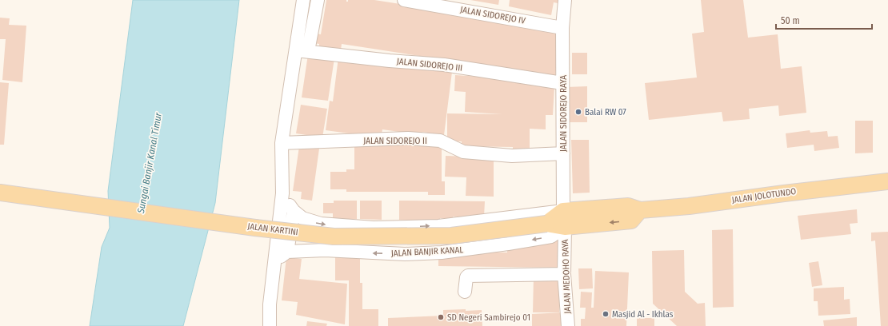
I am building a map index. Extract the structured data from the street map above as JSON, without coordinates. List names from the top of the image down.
{
  "streets": {
    "main road": ["JALAN JOLOTUNDO", "JALAN KARTINI"],
    "street": [
      "JALAN SIDOREJO IV",
      "JALAN SIDOREJO III",
      "JALAN SIDOREJO RAYA",
      "JALAN SIDOREJO II",
      "JALAN BANJIR KANAL",
      "JALAN MEDOHO RAYA"
    ]
  },
  "crossings": [
    ["JALAN SIDOREJO IV", "JALAN SIDOREJO RAYA"],
    ["JALAN SIDOREJO III", "JALAN SIDOREJO RAYA"],
    ["JALAN SIDOREJO RAYA", "JALAN SIDOREJO II"],
    ["JALAN SIDOREJO RAYA", "JALAN JOLOTUNDO"],
    ["JALAN SIDOREJO RAYA", "JALAN BANJIR KANAL"],
    ["JALAN SIDOREJO RAYA", "JALAN MEDOHO RAYA"],
    ["JALAN BANJIR KANAL", "JALAN MEDOHO RAYA"]
  ],
  "water": ["Sungai Banjir Kanal Timur"],
  "places": ["Balai RW 07", "Masjid Al - Ikhlas", "SD Negeri Sambirejo 01"],
  "scale_bar": "50 m"
}
